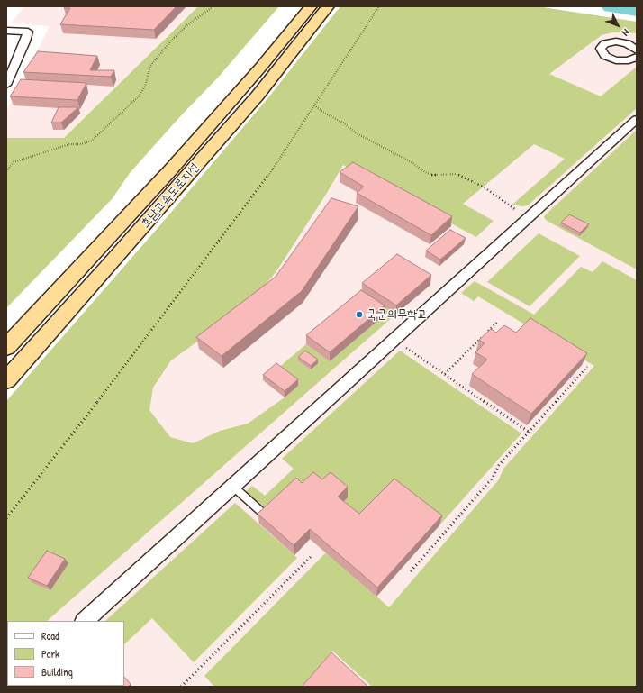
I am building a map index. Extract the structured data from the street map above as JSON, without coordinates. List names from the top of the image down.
{
  "streets": {
    "highway": ["호남고속도로지선"]
  },
  "places": ["국군의무학교"],
  "legend": ["Road", "Park", "Building"],
  "north": "bottom right"
}
